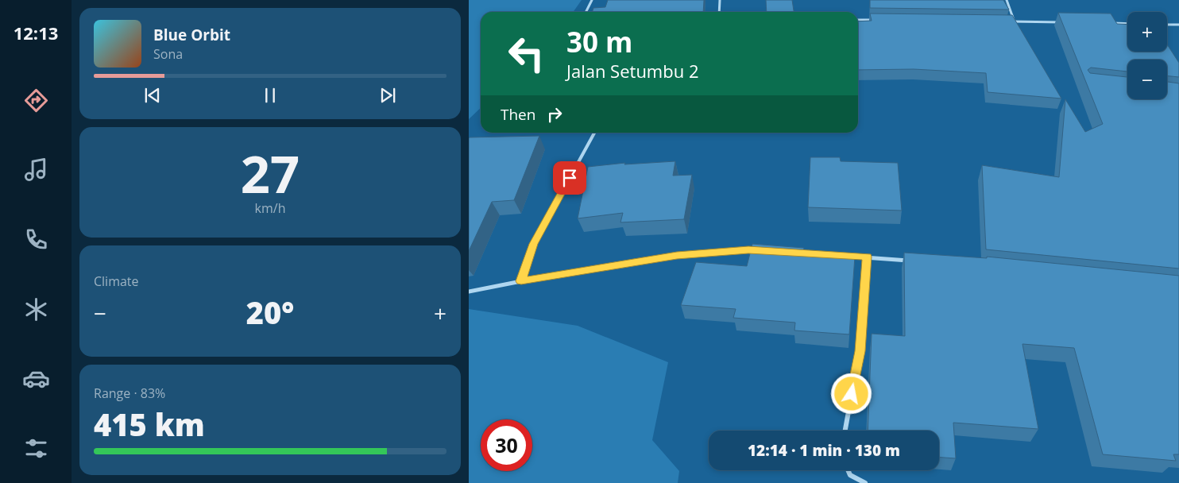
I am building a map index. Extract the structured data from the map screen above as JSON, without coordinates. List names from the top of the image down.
{
  "page": {
    "tabs": "12:13",
    "map_buttons": ["+", "−"],
    "turn": ["30 m", "Jalan Setumbu 2"],
    "song": ["Blue Orbit", "Sona"],
    "then": "Then",
    "tile": [
      ["27", "km/h"],
      "Climate",
      ["Range · 83%", "415 km"]
    ],
    "heat": ["−", "20°", "+"],
    "limit": "30",
    "trip": "12:14 · 1 min · 130 m"
  }
}
